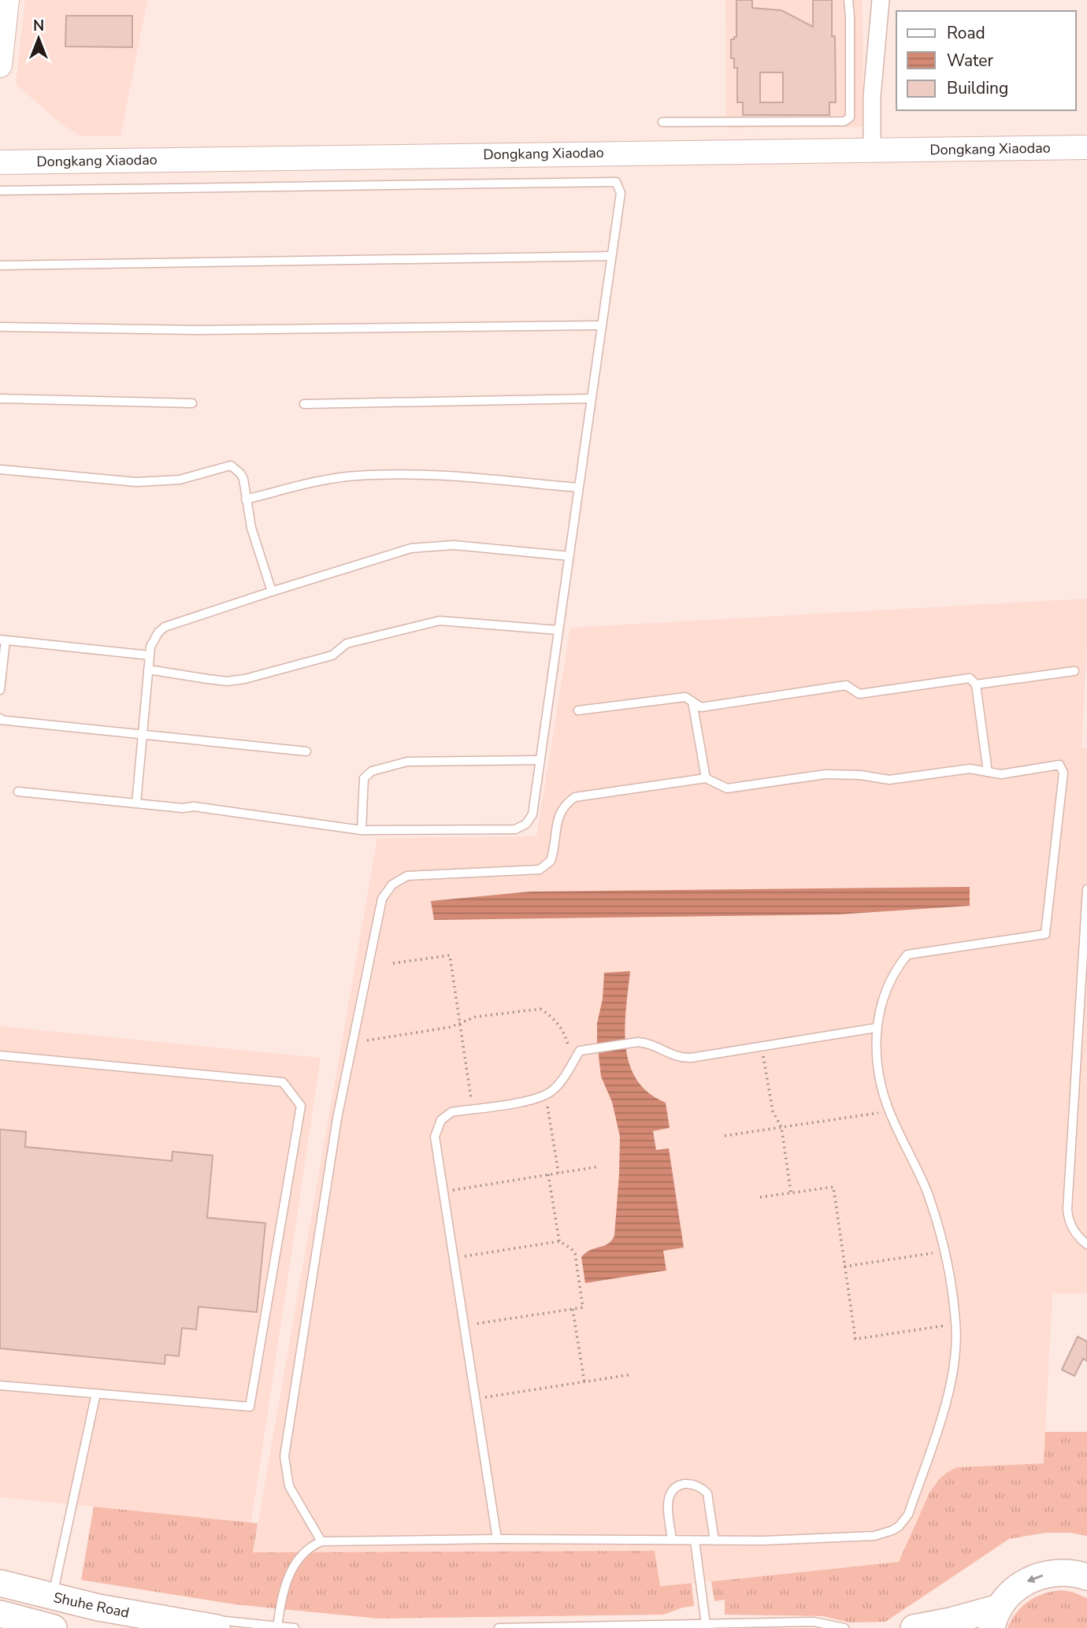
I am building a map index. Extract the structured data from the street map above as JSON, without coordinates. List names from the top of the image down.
{
  "streets": {
    "main road": ["Shuhe Road"],
    "street": ["Dongkang Xiaodao"]
  },
  "legend": ["Road", "Water", "Building"],
  "north": "top"
}
